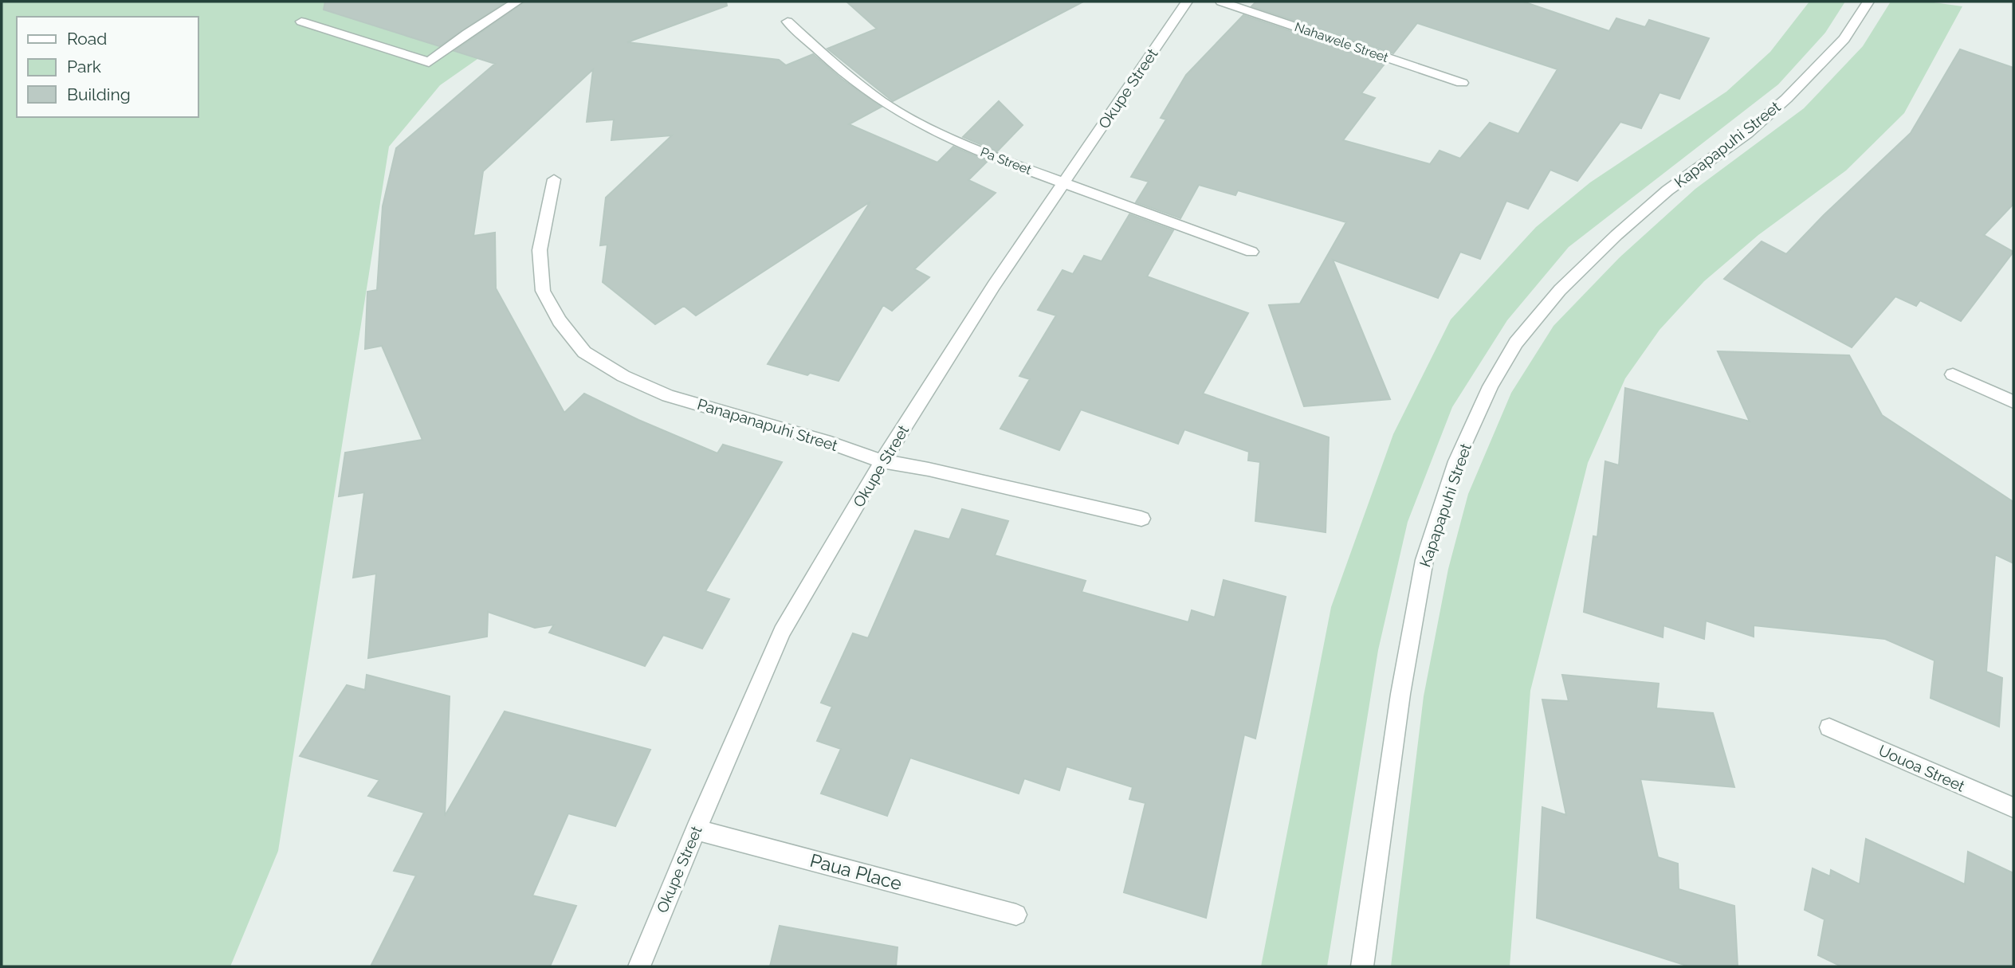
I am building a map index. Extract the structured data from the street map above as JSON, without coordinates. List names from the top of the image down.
{
  "streets": {
    "street": [
      "Nahawele Street",
      "Okupe Street",
      "Kapapapuhi Street",
      "Pa Street",
      "Panapanapuhi Street",
      "Uouoa Street",
      "Paua Place"
    ]
  },
  "crossings": [
    ["Okupe Street", "Pa Street"],
    ["Okupe Street", "Panapanapuhi Street"],
    ["Okupe Street", "Paua Place"]
  ],
  "legend": ["Road", "Park", "Building"]
}
